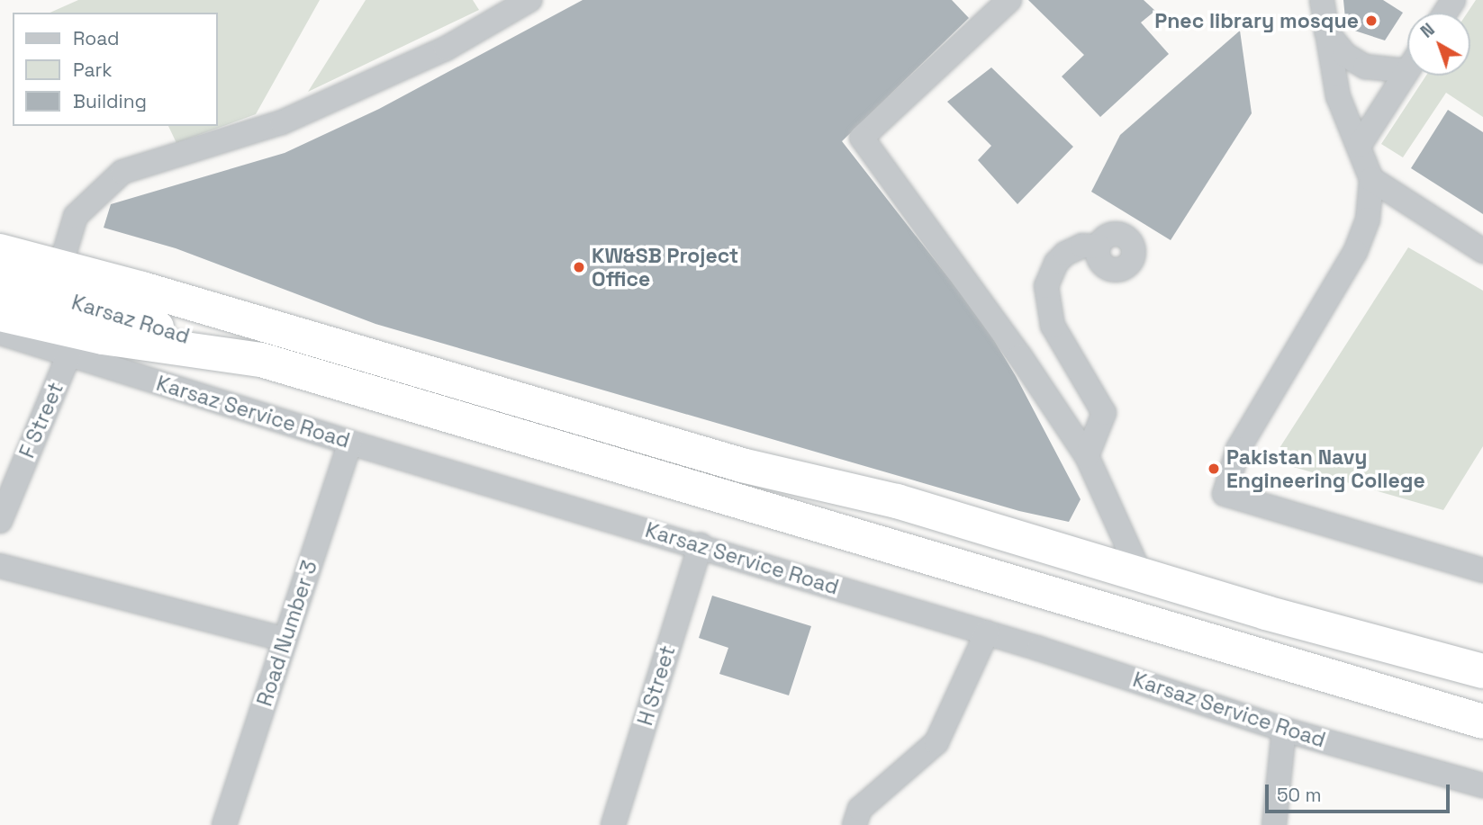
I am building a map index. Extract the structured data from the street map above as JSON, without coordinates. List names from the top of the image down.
{
  "streets": {
    "highway": ["Karsaz Road"],
    "street": [
      "Karsaz Service Road",
      "F Street",
      "Road Number 3",
      "H Street"
    ]
  },
  "crossings": [
    ["Karsaz Service Road", "F Street"],
    ["Karsaz Service Road", "Road Number 3"],
    ["Karsaz Service Road", "H Street"]
  ],
  "places": ["Pnec library mosque", "KW&SB Project Office", "Pakistan Navy Engineering College"],
  "legend": ["Road", "Park", "Building"],
  "scale_bar": "50 m",
  "north": "top left"
}
